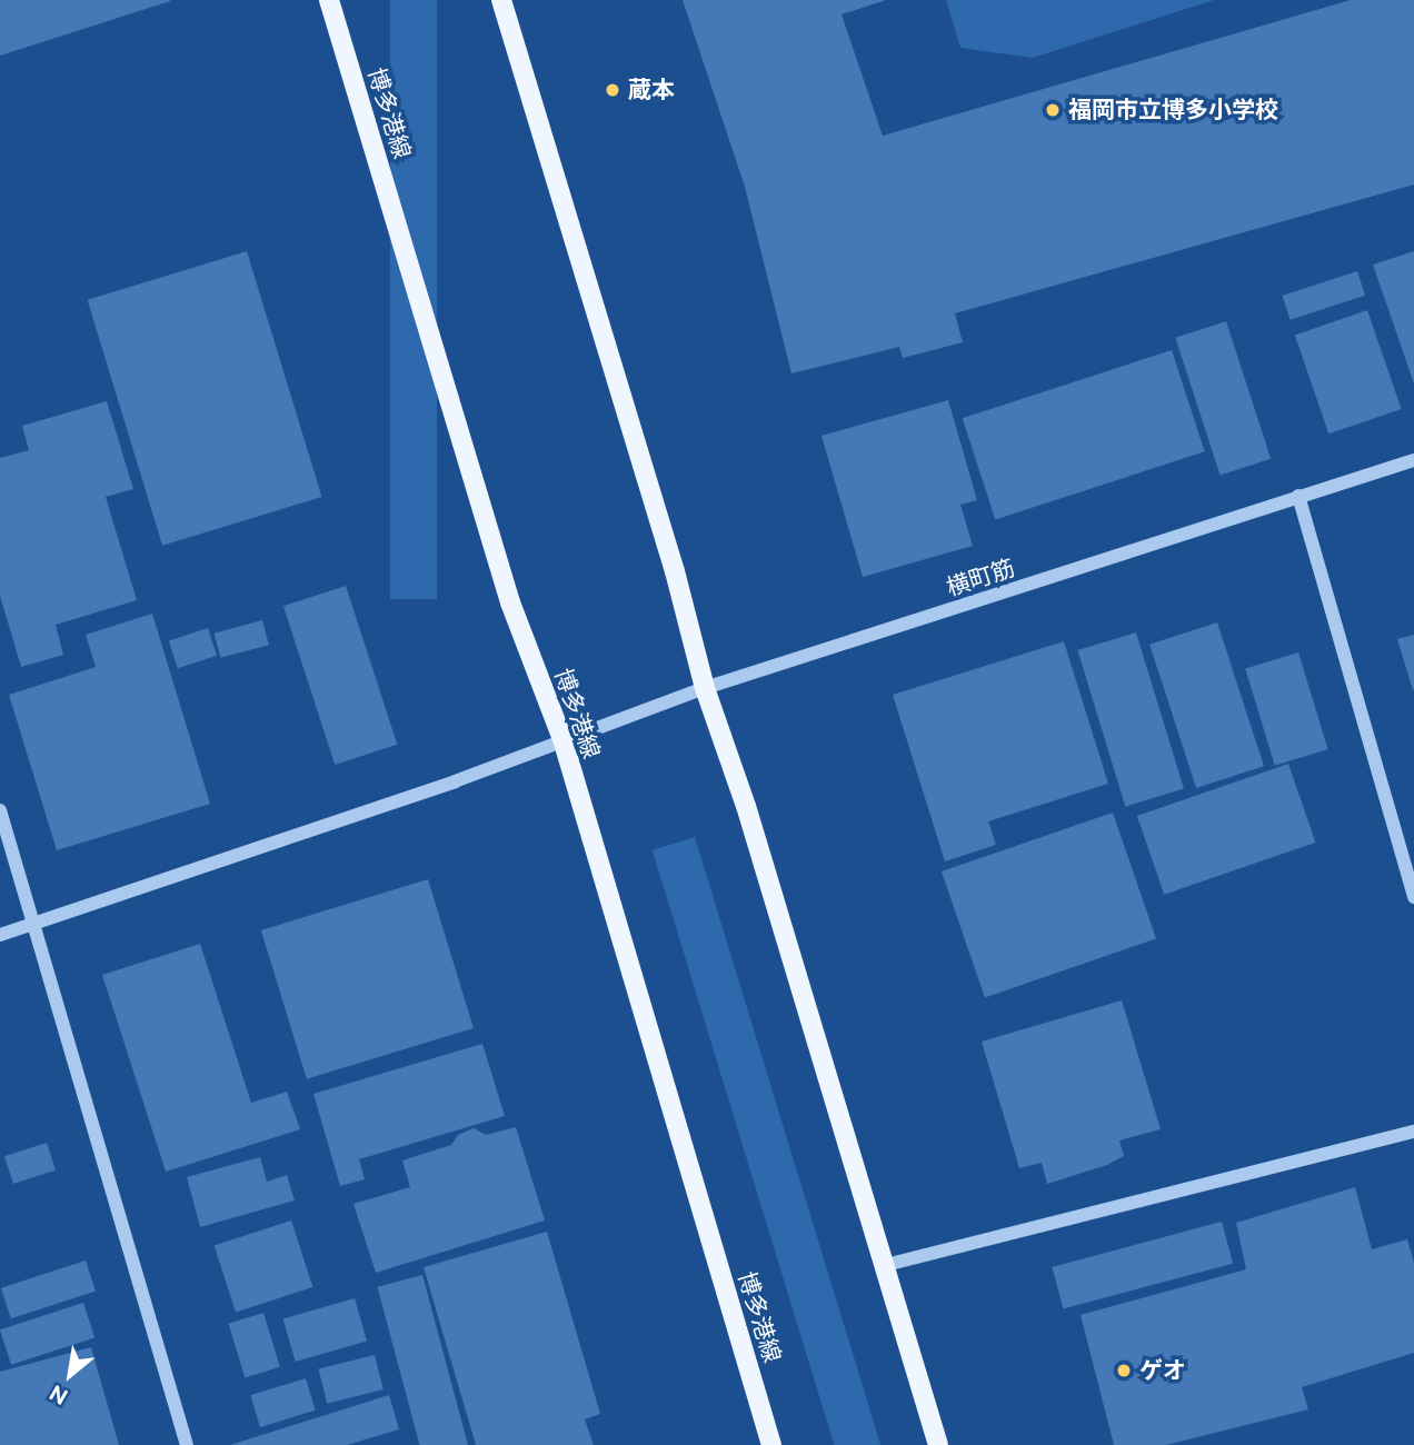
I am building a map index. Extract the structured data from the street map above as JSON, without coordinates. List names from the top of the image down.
{
  "streets": {
    "main road": ["博多港線"],
    "street": ["横町筋"]
  },
  "crossings": [
    ["博多港線", "横町筋"]
  ],
  "places": ["蔵本", "福岡市立博多小学校", "ゲオ"],
  "north": "bottom left"
}
